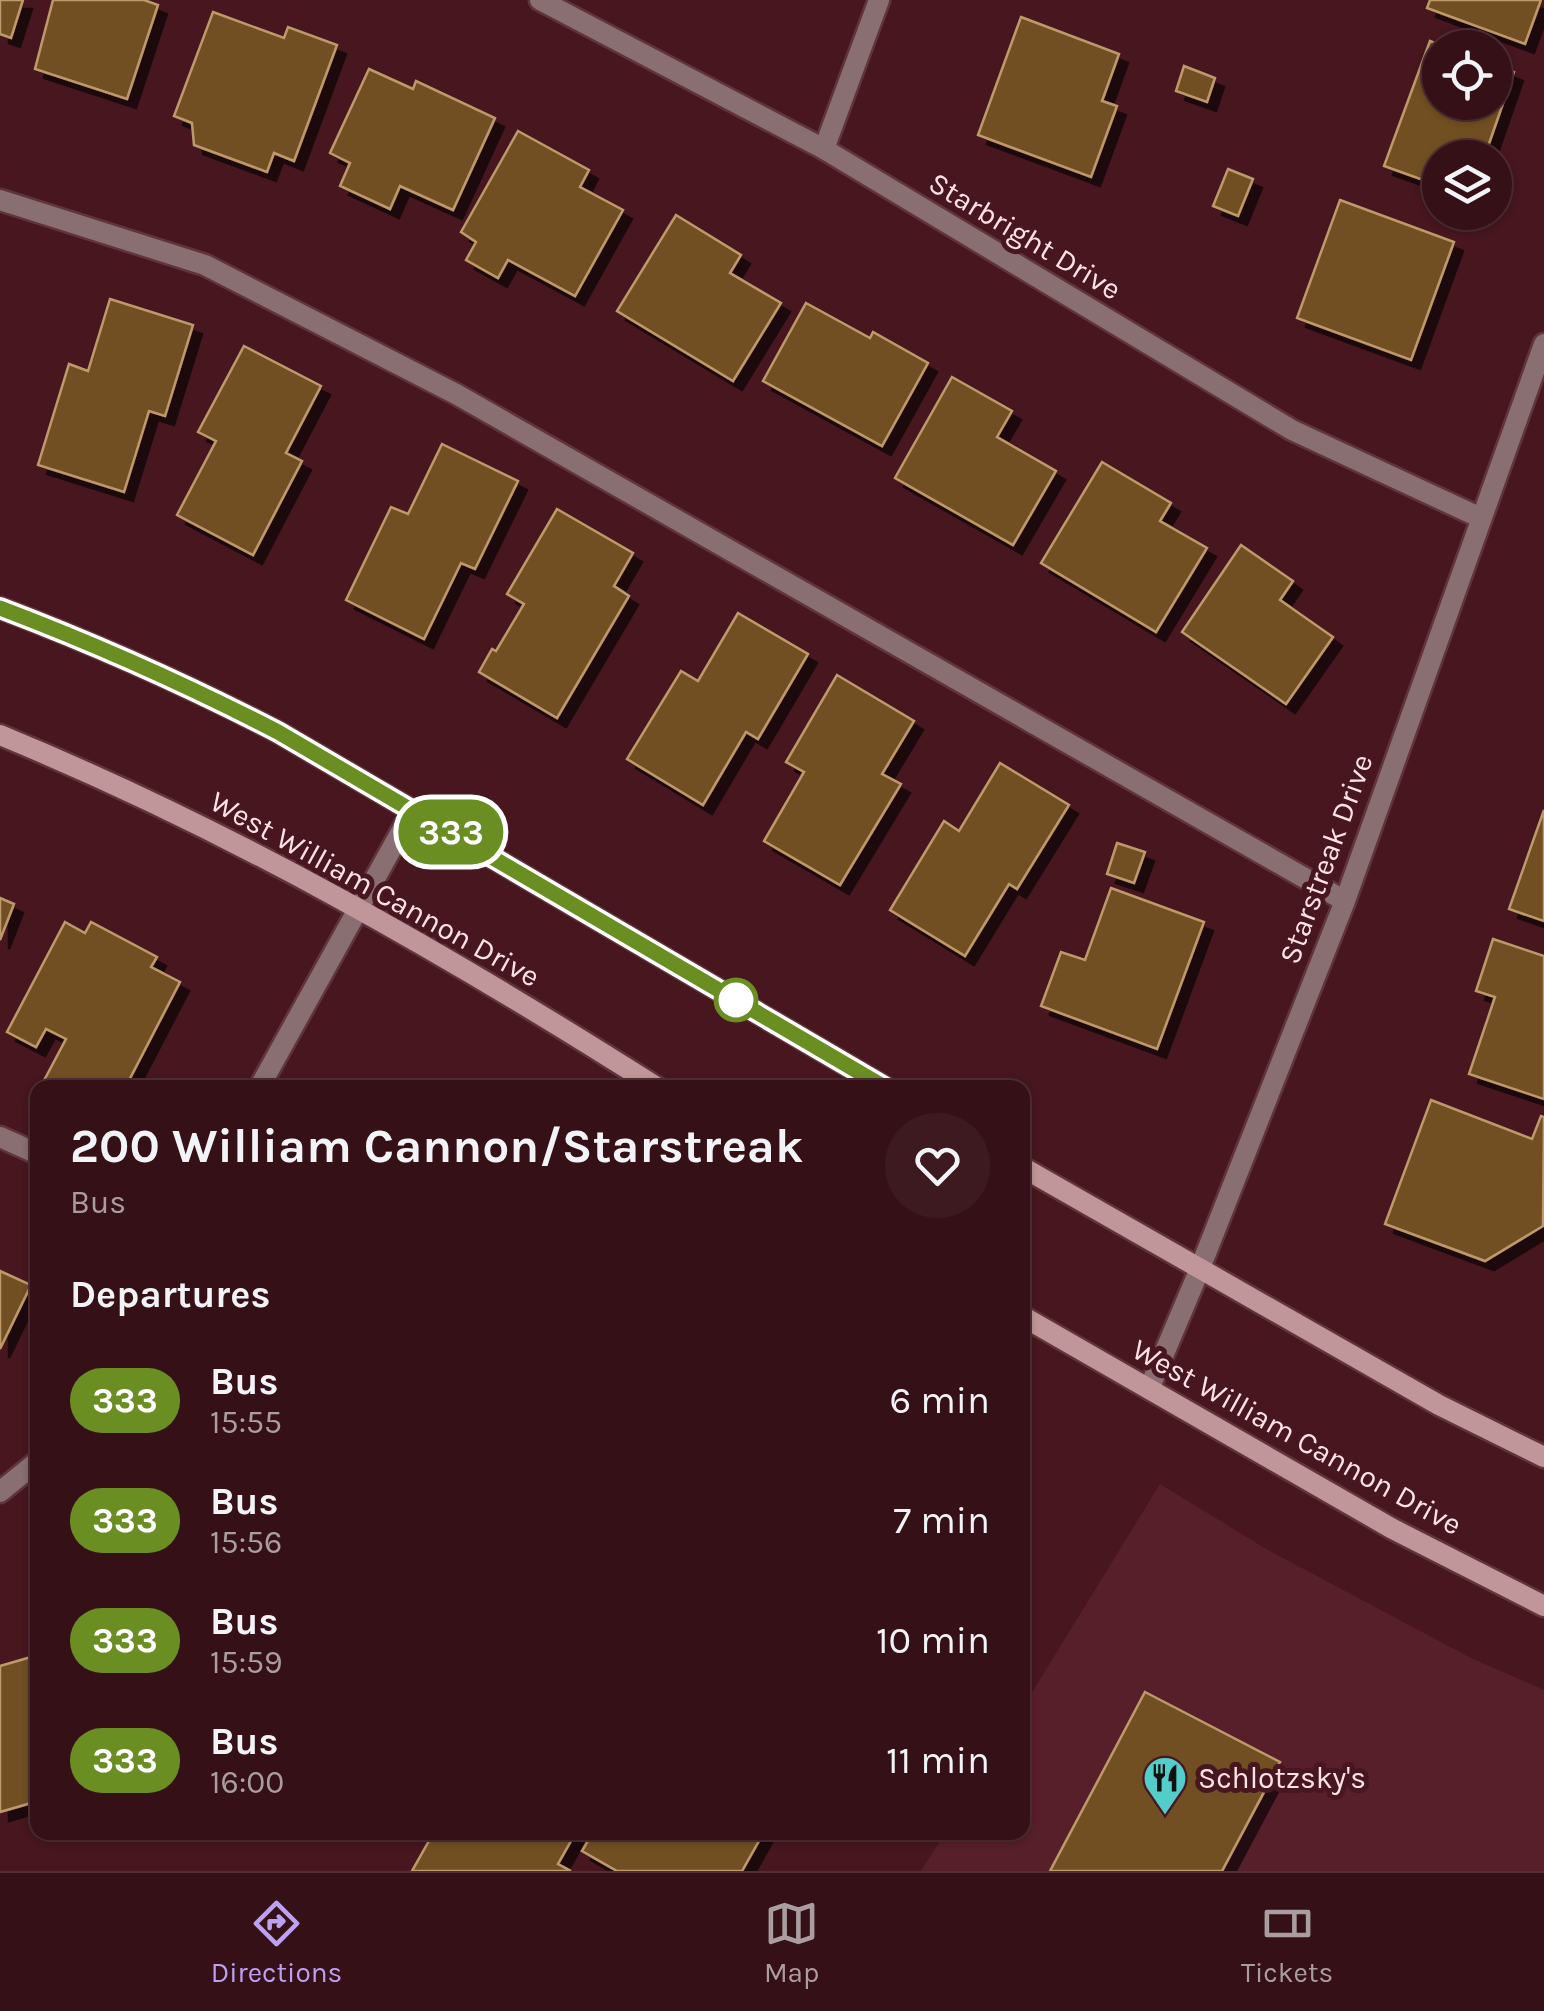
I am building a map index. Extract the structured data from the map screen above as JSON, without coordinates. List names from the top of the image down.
{
  "streets": {
    "main road": ["West William Cannon Drive"],
    "street": ["Starbright Drive", "Starstreak Drive"]
  },
  "crossings": [
    ["Starbright Drive", "Starstreak Drive"],
    ["Starstreak Drive", "West William Cannon Drive"]
  ],
  "places": {
    "restaurant": ["Schlotzsky's"]
  },
  "lines": ["bus line 333"],
  "page": {
    "on_map": "333",
    "heading": [
      ["200 William Cannon/Starstreak", "Bus"],
      "Departures"
    ],
    "list": [
      {
        "mark": "333",
        "name": "Bus",
        "note": "15:55",
        "value": "6 min"
      },
      {
        "mark": "333",
        "name": "Bus",
        "note": "15:56",
        "value": "7 min"
      },
      {
        "mark": "333",
        "name": "Bus",
        "note": "15:59",
        "value": "10 min"
      },
      {
        "mark": "333",
        "name": "Bus",
        "note": "16:00",
        "value": "11 min"
      }
    ],
    "tabs": ["Directions", "Map", "Tickets"]
  }
}
